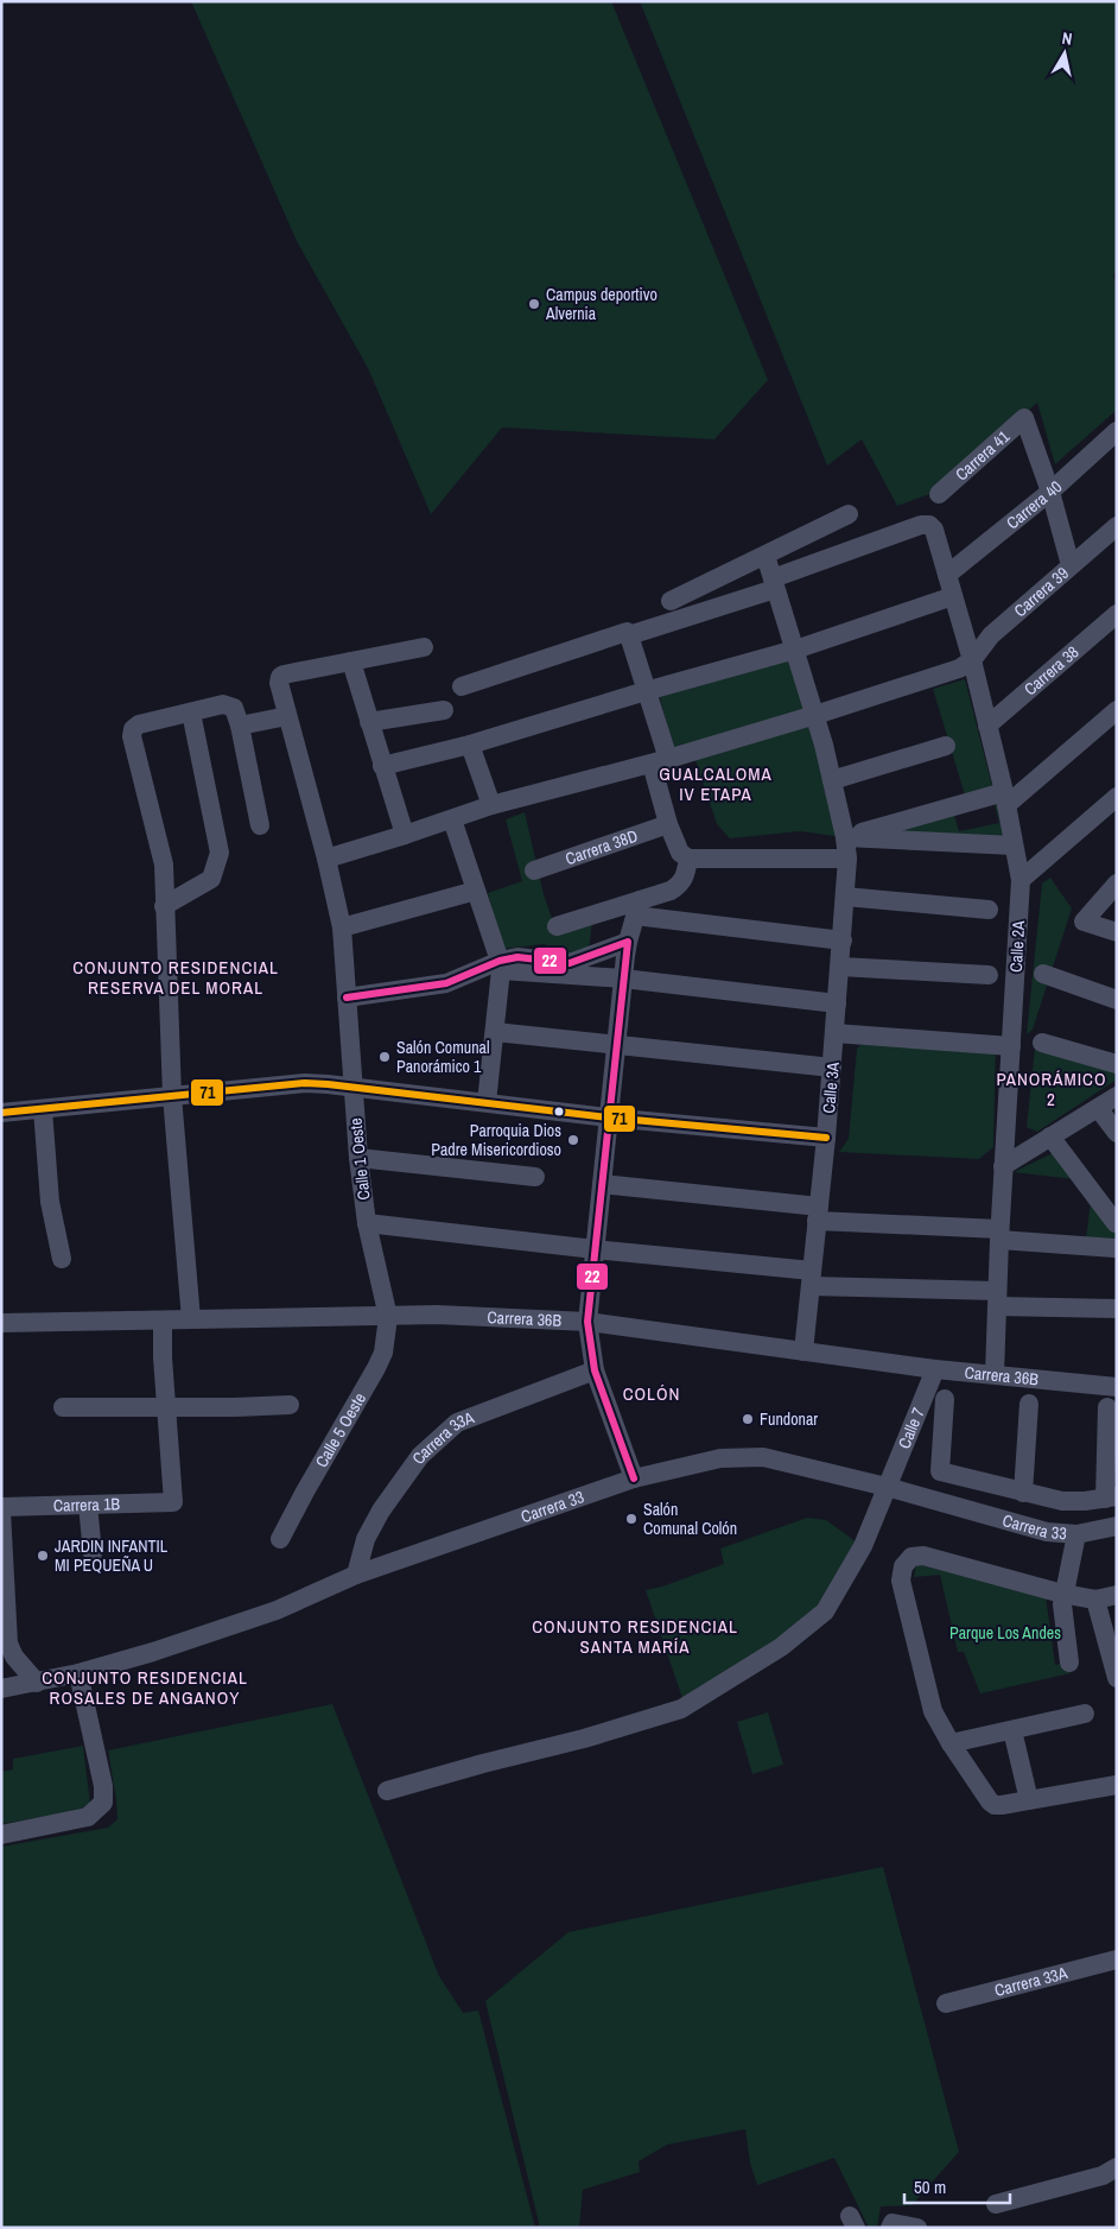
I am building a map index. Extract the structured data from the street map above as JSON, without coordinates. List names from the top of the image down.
{
  "streets": {
    "street": [
      "Carrera 41",
      "Carrera 40",
      "Carrera 39",
      "Carrera 38",
      "Carrera 38D",
      "Calle 2A",
      "Calle 3A",
      "Calle 1 Oeste",
      "Carrera 36B",
      "Calle 7",
      "Calle 5 Oeste",
      "Carrera 33A",
      "Carrera 1B",
      "Carrera 33"
    ]
  },
  "crossings": [
    ["Carrera 41", "Carrera 40"],
    ["Carrera 40", "Calle 2A"],
    ["Carrera 39", "Calle 2A"],
    ["Carrera 38", "Calle 2A"],
    ["Calle 2A", "Calle 3A"],
    ["Calle 2A", "Carrera 36B"],
    ["Calle 3A", "Carrera 36B"],
    ["Calle 1 Oeste", "Carrera 36B"],
    ["Calle 1 Oeste", "Calle 5 Oeste"],
    ["Carrera 36B", "Calle 7"],
    ["Carrera 36B", "Calle 5 Oeste"],
    ["Calle 7", "Carrera 33"],
    ["Carrera 33A", "Carrera 33"]
  ],
  "districts": [
    "GUALCALOMA IV ETAPA",
    "CONJUNTO RESIDENCIAL RESERVA DEL MORAL",
    "PANORÁMICO 2",
    "COLÓN",
    "CONJUNTO RESIDENCIAL SANTA MARÍA",
    "CONJUNTO RESIDENCIAL ROSALES DE ANGANOY"
  ],
  "parks": ["Parque Los Andes"],
  "places": [
    "Campus deportivo Alvernia",
    "Salón Comunal Panorámico 1",
    "Parroquia Dios Padre Misericordioso",
    "Fundonar",
    "Salón Comunal Colón",
    "JARDIN INFANTIL MI PEQUEÑA U"
  ],
  "lines": ["transit line 22", "transit line 71"],
  "scale_bar": "50 m",
  "north": "top"
}
